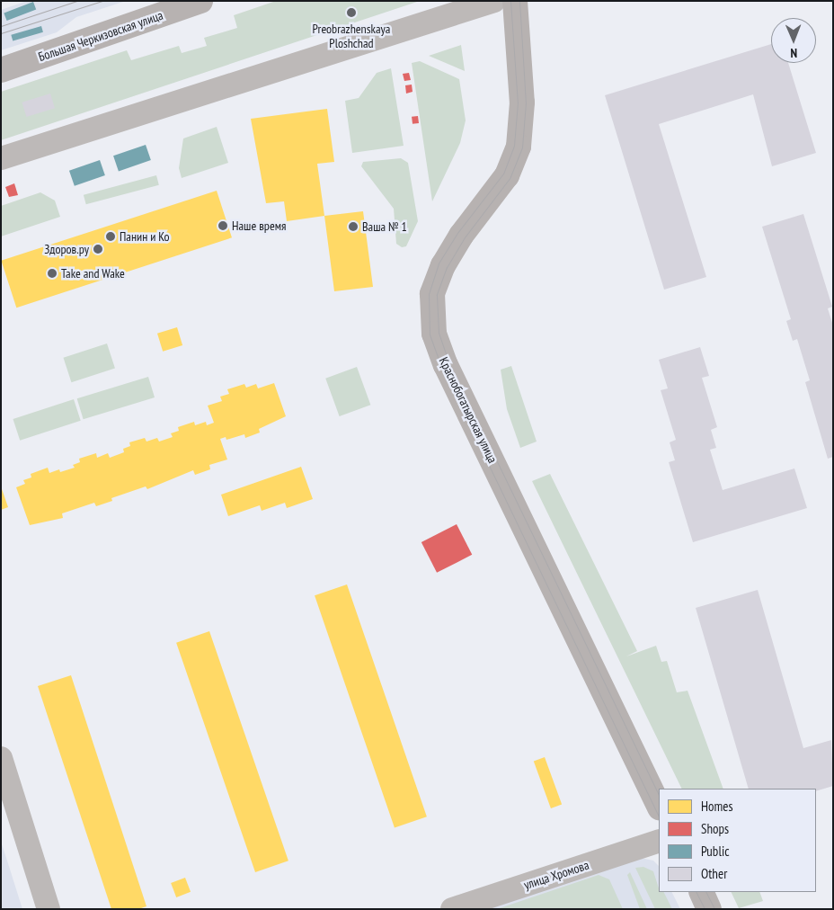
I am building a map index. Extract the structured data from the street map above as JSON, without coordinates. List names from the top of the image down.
{
  "streets": {
    "main road": ["Большая Черкизовская улица", "Краснобогатырская улица"],
    "street": ["улица Хромова"]
  },
  "places": [
    "Preobrazhenskaya Ploshchad",
    "Наше время",
    "Ваша № 1",
    "Панин и Ко",
    "Здоров.ру",
    "Take and Wake"
  ],
  "legend": [
    "Homes",
    "Shops",
    "Public",
    "Other"
  ],
  "north": "bottom"
}
